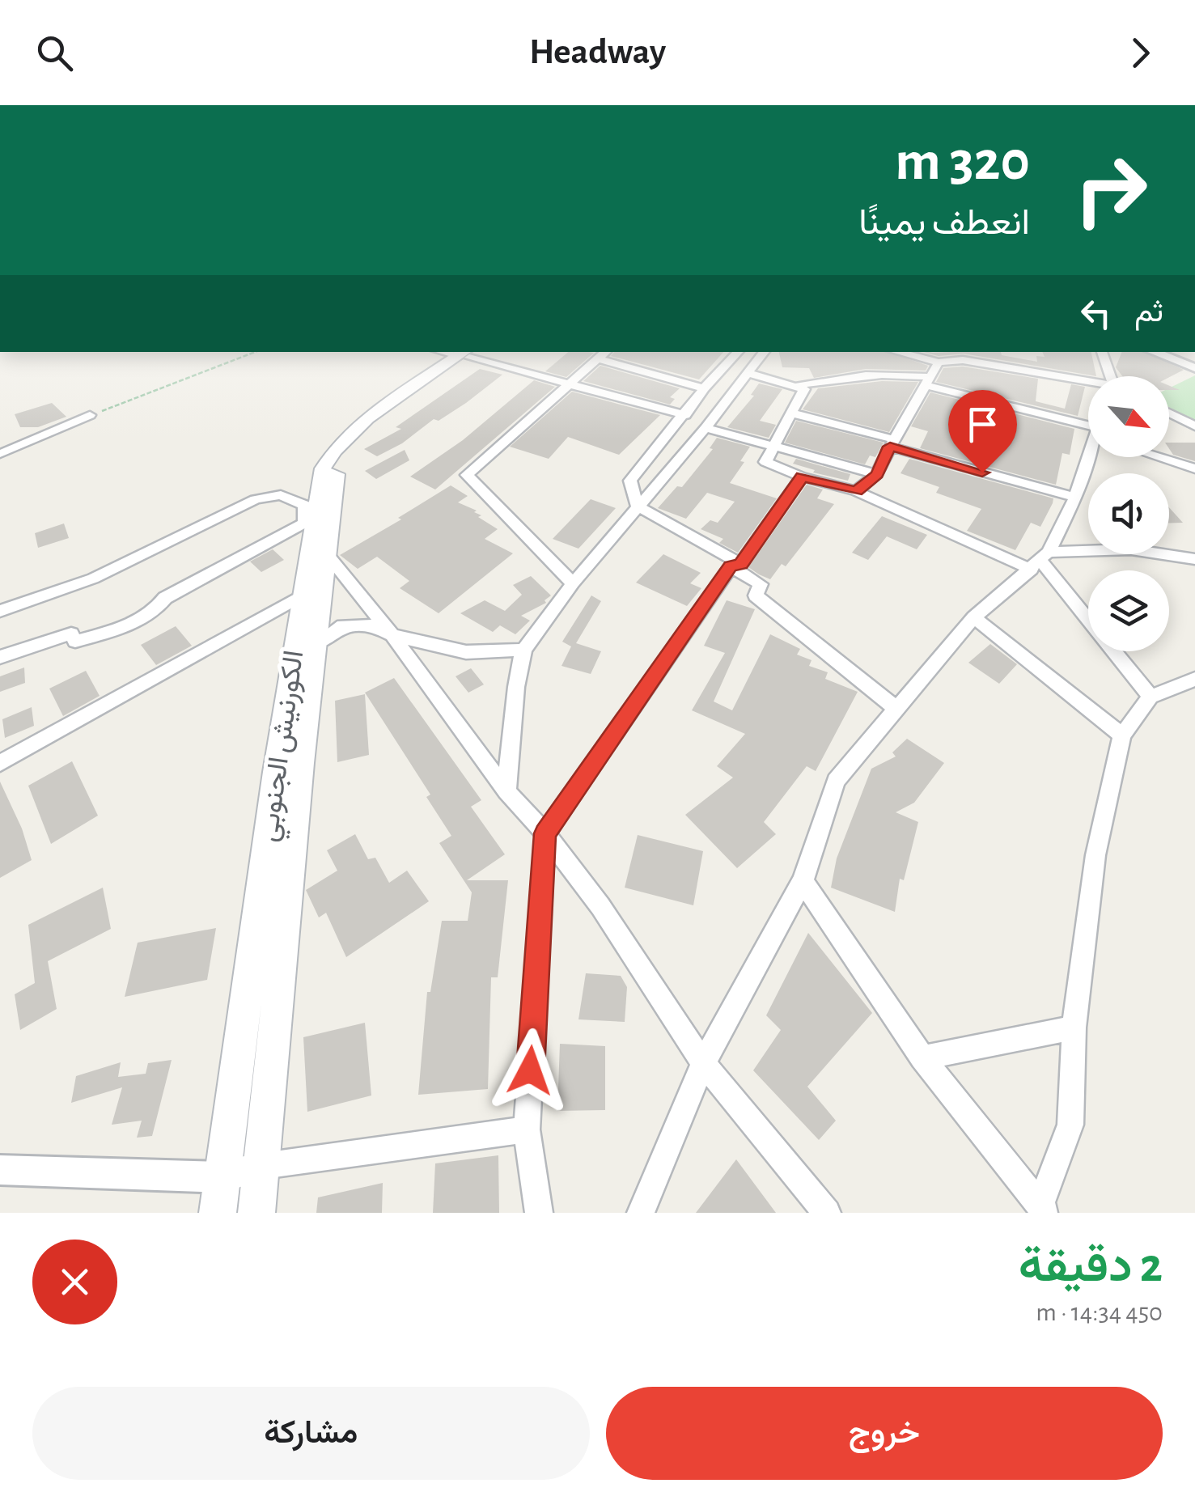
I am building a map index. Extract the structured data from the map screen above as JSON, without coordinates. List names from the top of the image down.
{
  "streets": {
    "main road": ["الكورنيش الجنوبي"]
  },
  "north": "bottom right",
  "page": {
    "header": "Headway",
    "turn": ["320 m", "انعطف يمينًا"],
    "then": "ثم",
    "heading": ["2 دقيقة", "450 m · 14:34"],
    "buttons": ["خروج", "مشاركة"]
  }
}
